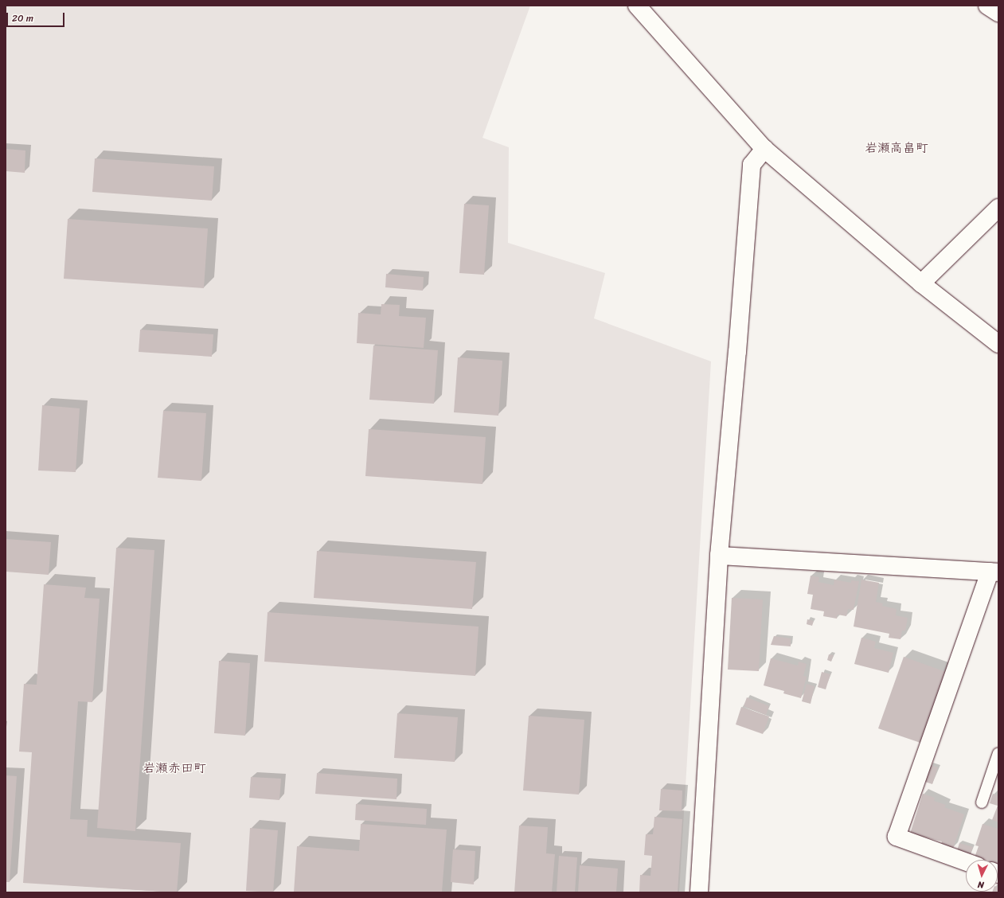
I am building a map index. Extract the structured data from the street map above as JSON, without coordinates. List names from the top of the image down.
{
  "districts": ["岩瀬高畠町", "岩瀬赤田町"],
  "scale_bar": "20 m",
  "north": "bottom"
}
